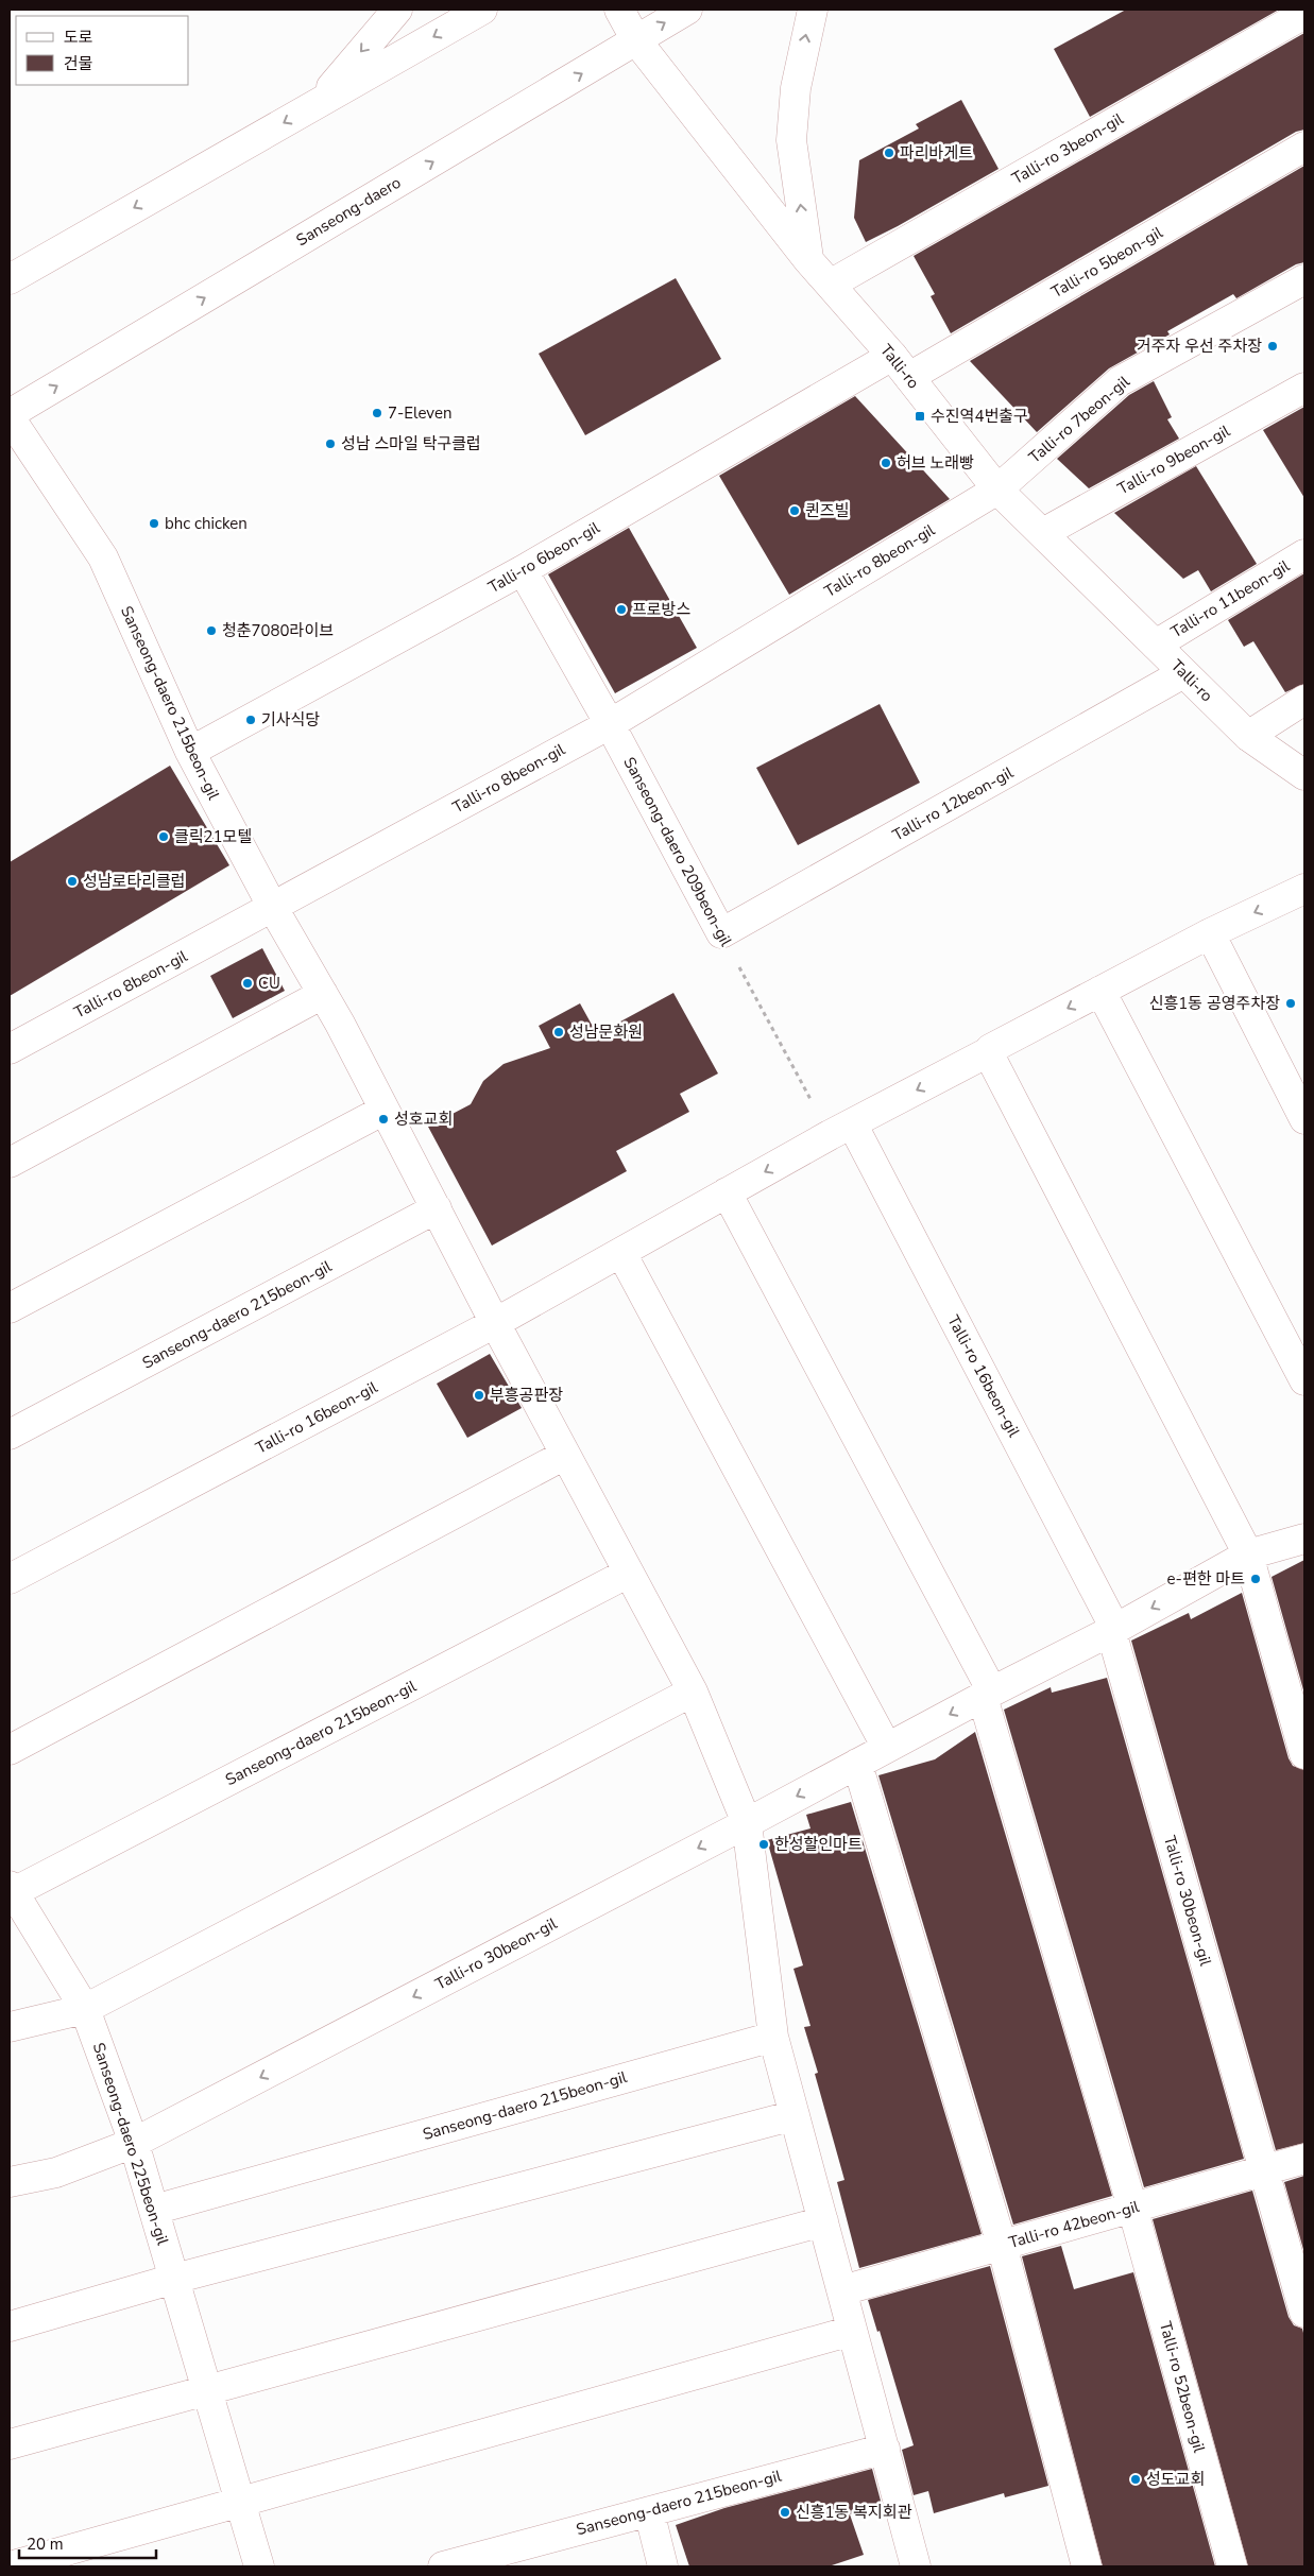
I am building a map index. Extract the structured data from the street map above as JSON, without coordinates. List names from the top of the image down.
{
  "streets": {
    "street": [
      "Talli-ro 3beon-gil",
      "Sanseong-daero",
      "Talli-ro 5beon-gil",
      "Talli-ro",
      "Talli-ro 7beon-gil",
      "Talli-ro 9beon-gil",
      "Talli-ro 6beon-gil",
      "Talli-ro 8beon-gil",
      "Talli-ro 11beon-gil",
      "Sanseong-daero 215beon-gil",
      "Talli-ro 12beon-gil",
      "Sanseong-daero 209beon-gil",
      "Talli-ro 16beon-gil",
      "Talli-ro 30beon-gil",
      "Sanseong-daero 225beon-gil",
      "Talli-ro 42beon-gil",
      "Talli-ro 52beon-gil"
    ]
  },
  "crossings": [
    ["Talli-ro 3beon-gil", "Talli-ro"],
    ["Sanseong-daero", "Talli-ro"],
    ["Sanseong-daero", "Sanseong-daero 215beon-gil"],
    ["Talli-ro 5beon-gil", "Talli-ro"],
    ["Talli-ro 5beon-gil", "Talli-ro 6beon-gil"],
    ["Talli-ro", "Talli-ro 7beon-gil"],
    ["Talli-ro", "Talli-ro 9beon-gil"],
    ["Talli-ro", "Talli-ro 6beon-gil"],
    ["Talli-ro", "Talli-ro 8beon-gil"],
    ["Talli-ro", "Talli-ro 11beon-gil"],
    ["Talli-ro", "Talli-ro 12beon-gil"],
    ["Talli-ro 7beon-gil", "Talli-ro 8beon-gil"],
    ["Talli-ro 6beon-gil", "Sanseong-daero 215beon-gil"],
    ["Talli-ro 6beon-gil", "Sanseong-daero 209beon-gil"],
    ["Talli-ro 8beon-gil", "Sanseong-daero 215beon-gil"],
    ["Talli-ro 8beon-gil", "Sanseong-daero 209beon-gil"],
    ["Sanseong-daero 215beon-gil", "Talli-ro 16beon-gil"],
    ["Sanseong-daero 215beon-gil", "Talli-ro 30beon-gil"],
    ["Sanseong-daero 215beon-gil", "Sanseong-daero 225beon-gil"],
    ["Sanseong-daero 215beon-gil", "Talli-ro 42beon-gil"],
    ["Talli-ro 12beon-gil", "Sanseong-daero 209beon-gil"],
    ["Sanseong-daero 209beon-gil", "Talli-ro 16beon-gil"],
    ["Talli-ro 16beon-gil", "Talli-ro 30beon-gil"],
    ["Talli-ro 30beon-gil", "Sanseong-daero 225beon-gil"],
    ["Talli-ro 30beon-gil", "Talli-ro 42beon-gil"],
    ["Talli-ro 42beon-gil", "Talli-ro 52beon-gil"]
  ],
  "places": {
    "other": [
      "파리바게트",
      "거주자 우선 주차장",
      "7-Eleven",
      "성남 스마일 탁구클럽",
      "허브 노래빵",
      "퀸즈빌",
      "bhc chicken",
      "프로방스",
      "청춘7080라이브",
      "기사식당",
      "클릭21모텔",
      "성남로타리클럽",
      "CU",
      "신흥1동 공영주차장",
      "성남문화원",
      "성호교회",
      "부흥공판장",
      "e-편한 마트",
      "한성할인마트",
      "성도교회",
      "신흥1동 복지회관"
    ],
    "transit": ["수진역4번출구"]
  },
  "legend": ["도로", "건물"],
  "scale_bar": "20 m"
}
